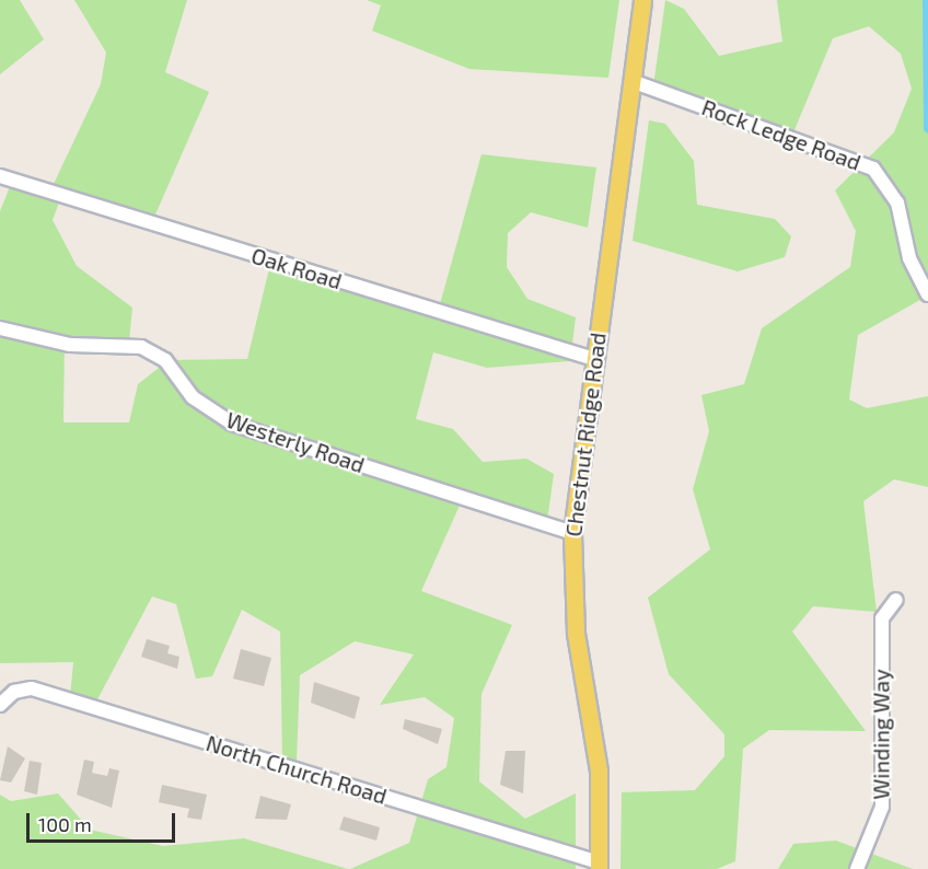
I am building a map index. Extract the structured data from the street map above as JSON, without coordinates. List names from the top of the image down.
{
  "streets": {
    "main road": ["Chestnut Ridge Road"],
    "street": [
      "Rock Ledge Road",
      "Oak Road",
      "Westerly Road",
      "Winding Way",
      "North Church Road"
    ]
  },
  "crossings": [
    ["Rock Ledge Road", "Chestnut Ridge Road"],
    ["Oak Road", "Chestnut Ridge Road"],
    ["Chestnut Ridge Road", "Westerly Road"],
    ["Chestnut Ridge Road", "North Church Road"]
  ],
  "scale_bar": "100 m"
}
